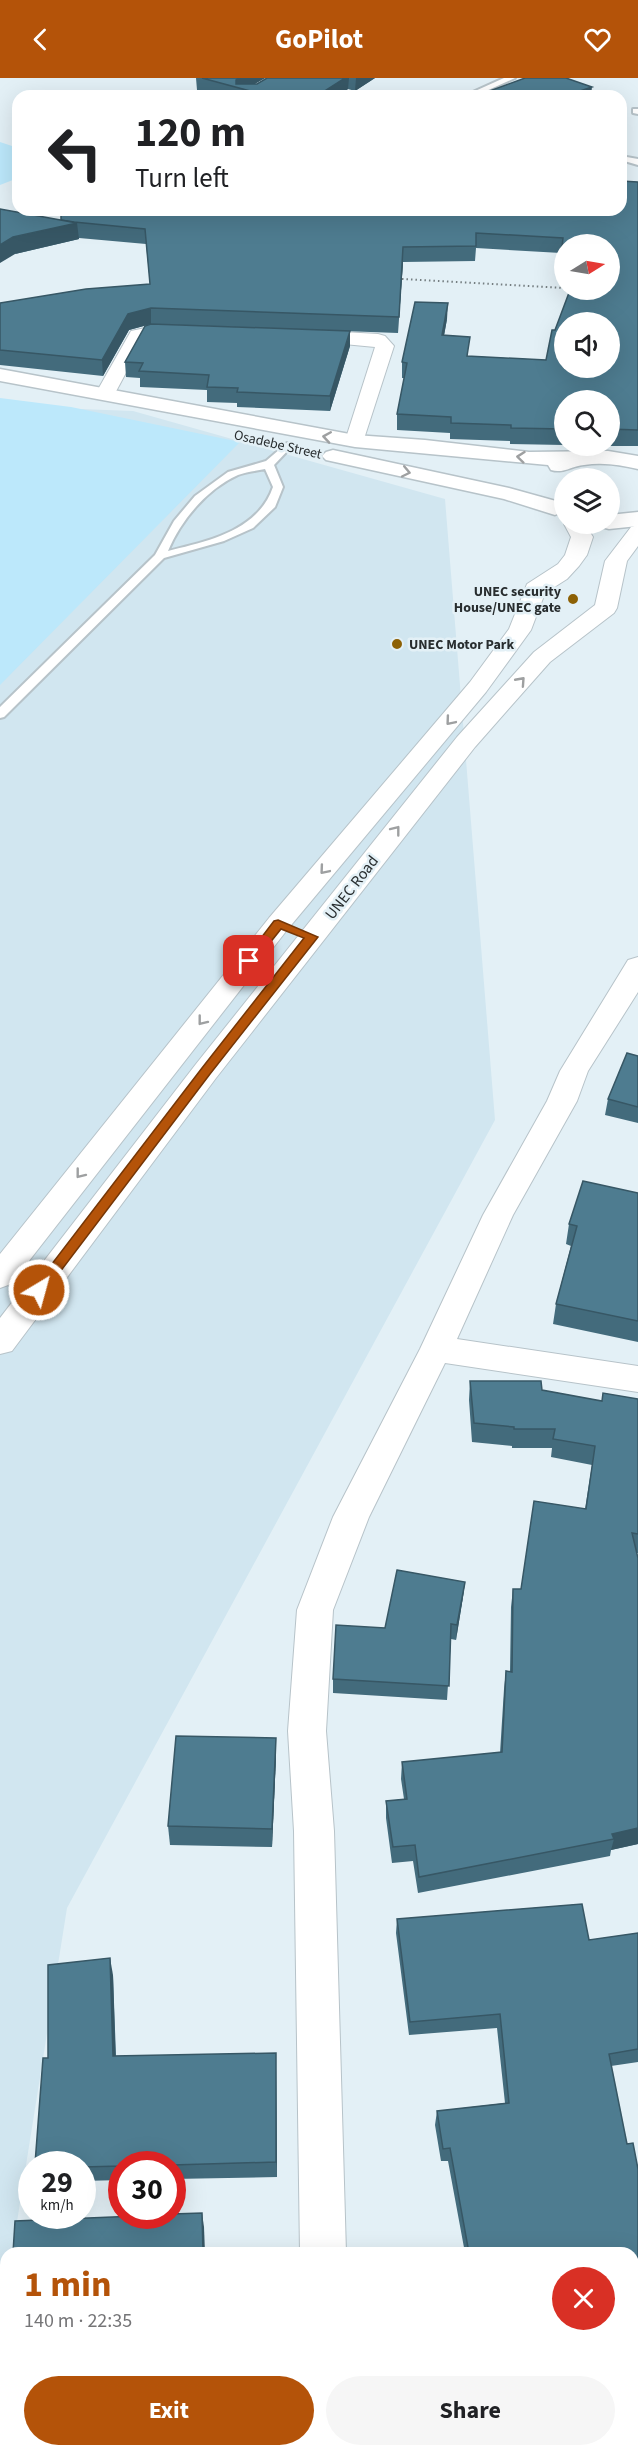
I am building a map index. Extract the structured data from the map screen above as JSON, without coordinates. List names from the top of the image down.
{
  "streets": {
    "main road": ["Osadebe Street"],
    "street": ["UNEC Road"]
  },
  "places": ["UNEC security House/UNEC gate", "UNEC Motor Park"],
  "north": "right",
  "page": {
    "header": "GoPilot",
    "turn": ["120 m", "Turn left"],
    "speed": "29 km/h",
    "limit": "30",
    "heading": ["1 min", "140 m · 22:35"],
    "buttons": ["Exit", "Share"]
  }
}
